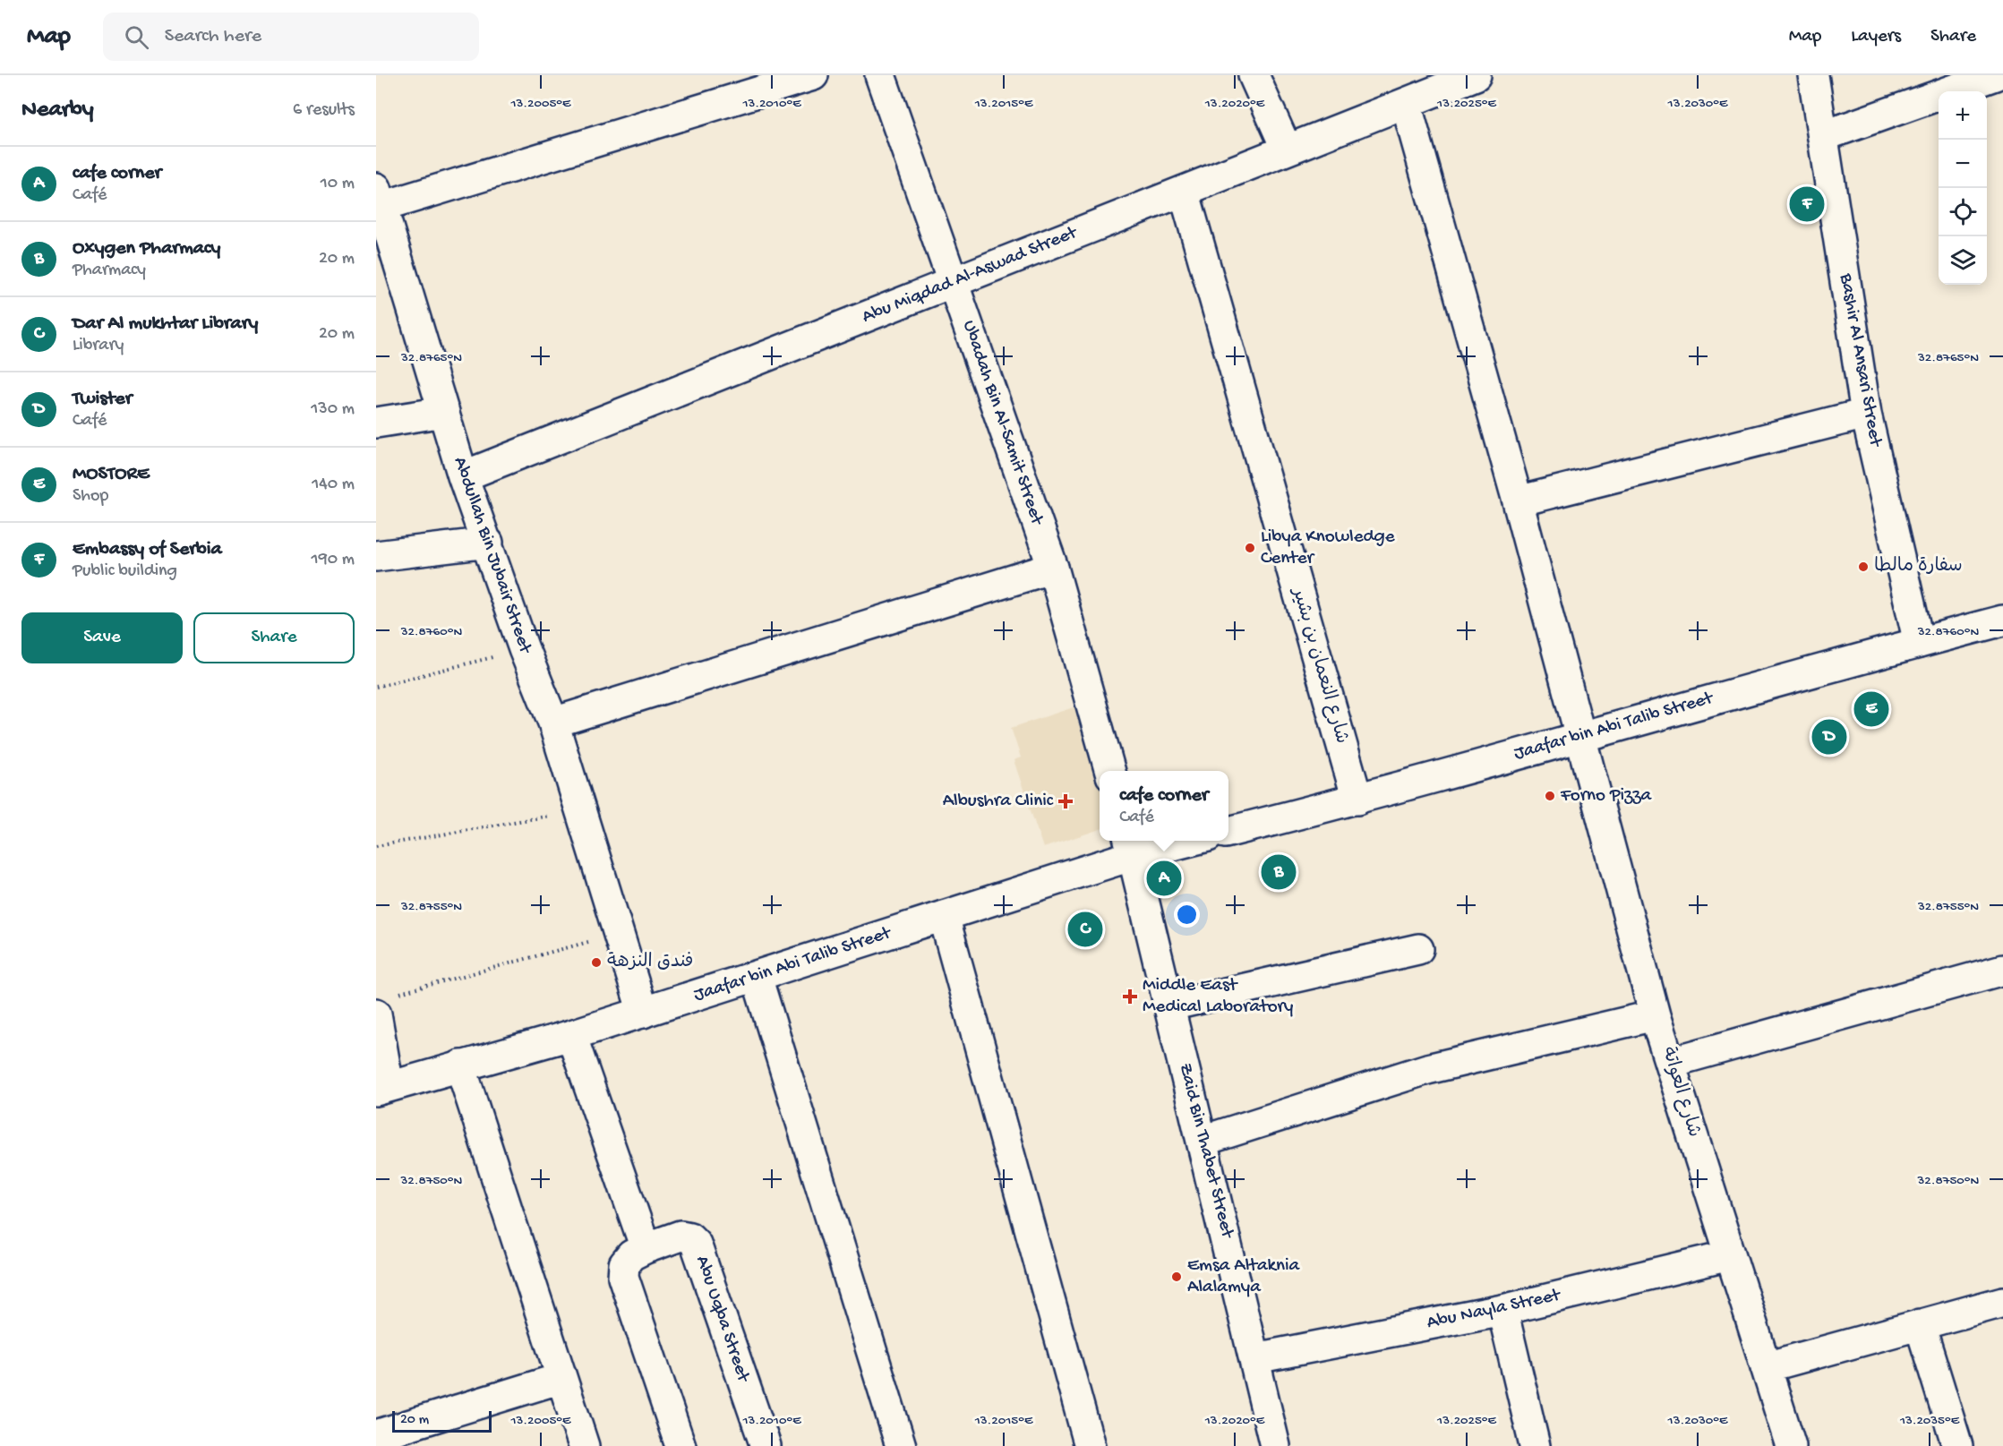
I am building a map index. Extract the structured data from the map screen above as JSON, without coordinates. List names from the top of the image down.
{
  "streets": {
    "street": [
      "Abu Miqdad Al-Aswad Street",
      "Bashir Al Ansari Street",
      "Ubadah Bin Al-Samit Street",
      "Abdullah Bin Jubair Street",
      "شارع النعمان بن بشير",
      "Jaafar bin Abi Talib Street",
      "شارع العواتة",
      "Zaid Bin Thabet Street",
      "Abu Nayla Street",
      "Abu Uqba Street"
    ]
  },
  "crossings": [
    ["Abu Miqdad Al-Aswad Street", "Ubadah Bin Al-Samit Street"],
    ["Abu Miqdad Al-Aswad Street", "Abdullah Bin Jubair Street"],
    ["Abu Miqdad Al-Aswad Street", "شارع النعمان بن بشير"],
    ["Abu Miqdad Al-Aswad Street", "شارع العواتة"],
    ["Bashir Al Ansari Street", "Jaafar bin Abi Talib Street"],
    ["Abdullah Bin Jubair Street", "Jaafar bin Abi Talib Street"],
    ["شارع النعمان بن بشير", "Jaafar bin Abi Talib Street"],
    ["Jaafar bin Abi Talib Street", "شارع العواتة"],
    ["Jaafar bin Abi Talib Street", "Zaid Bin Thabet Street"],
    ["شارع العواتة", "Abu Nayla Street"],
    ["Zaid Bin Thabet Street", "Abu Nayla Street"]
  ],
  "places": {
    "other": [
      "Libya Knowledge Center",
      "سفارة مالطا",
      "Forno Pizza",
      "فندق النزهة",
      "Emsa Altaknia Alalamya"
    ],
    "health": ["Albushra Clinic", "Middle East Medical Laboratory"]
  },
  "scale_bar": "20 m",
  "page": {
    "header": "Map",
    "search": "Search here",
    "nav": ["Map", "Layers", "Share"],
    "heading": ["Nearby", "6 results"],
    "map_buttons": ["+", "−"],
    "list": [
      {
        "mark": "A",
        "name": "cafe corner",
        "note": "Café",
        "value": "10 m"
      },
      {
        "mark": "B",
        "name": "Oxygen Pharmacy",
        "note": "Pharmacy",
        "value": "20 m"
      },
      {
        "mark": "C",
        "name": "Dar Al mukhtar Library",
        "note": "Library",
        "value": "20 m"
      },
      {
        "mark": "D",
        "name": "Twister",
        "note": "Café",
        "value": "130 m"
      },
      {
        "mark": "E",
        "name": "MOSTORE",
        "note": "Shop",
        "value": "140 m"
      },
      {
        "mark": "F",
        "name": "Embassy of Serbia",
        "note": "Public building",
        "value": "190 m"
      }
    ],
    "pins": [
      "F",
      "E",
      "D",
      "B",
      "A",
      "C"
    ],
    "buttons": ["Save", "Share"],
    "popup": ["cafe corner", "Café"],
    "scale": "20 m"
  },
  "coordinates": [
    "13.2005°E",
    "13.2010°E",
    "13.2015°E",
    "13.2020°E",
    "13.2025°E",
    "13.2030°E",
    "32.8765°N",
    "32.8760°N",
    "32.8755°N",
    "32.8750°N",
    "13.2035°E"
  ]
}
